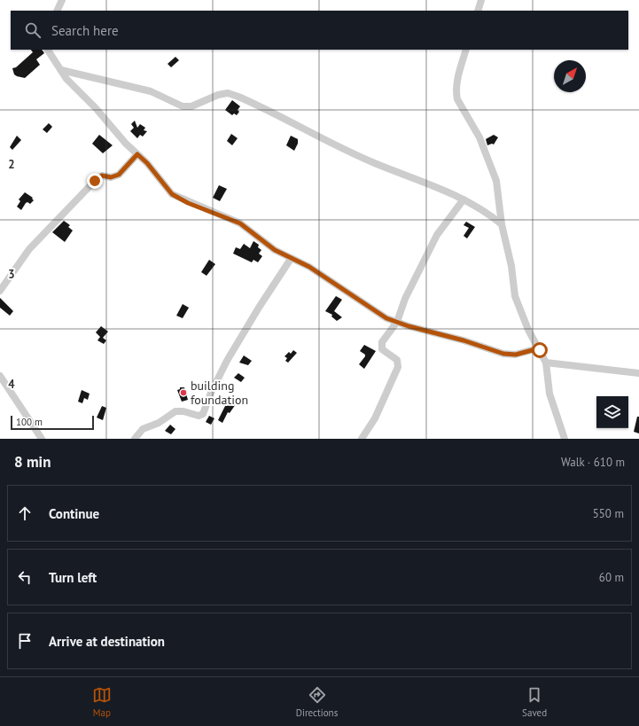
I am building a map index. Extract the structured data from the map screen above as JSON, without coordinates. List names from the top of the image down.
{
  "places": ["building foundation"],
  "scale_bar": "100 m",
  "north": "top right",
  "page": {
    "search": "Search here",
    "scale": "100 m",
    "heading": ["8 min", "Walk · 610 m"],
    "list": [
      ["Continue", "550 m"],
      ["Turn left", "60 m"],
      "Arrive at destination"
    ],
    "nav": ["Map", "Directions", "Saved"]
  },
  "grid": {
    "rows": ["2", "3", "4"]
  }
}
